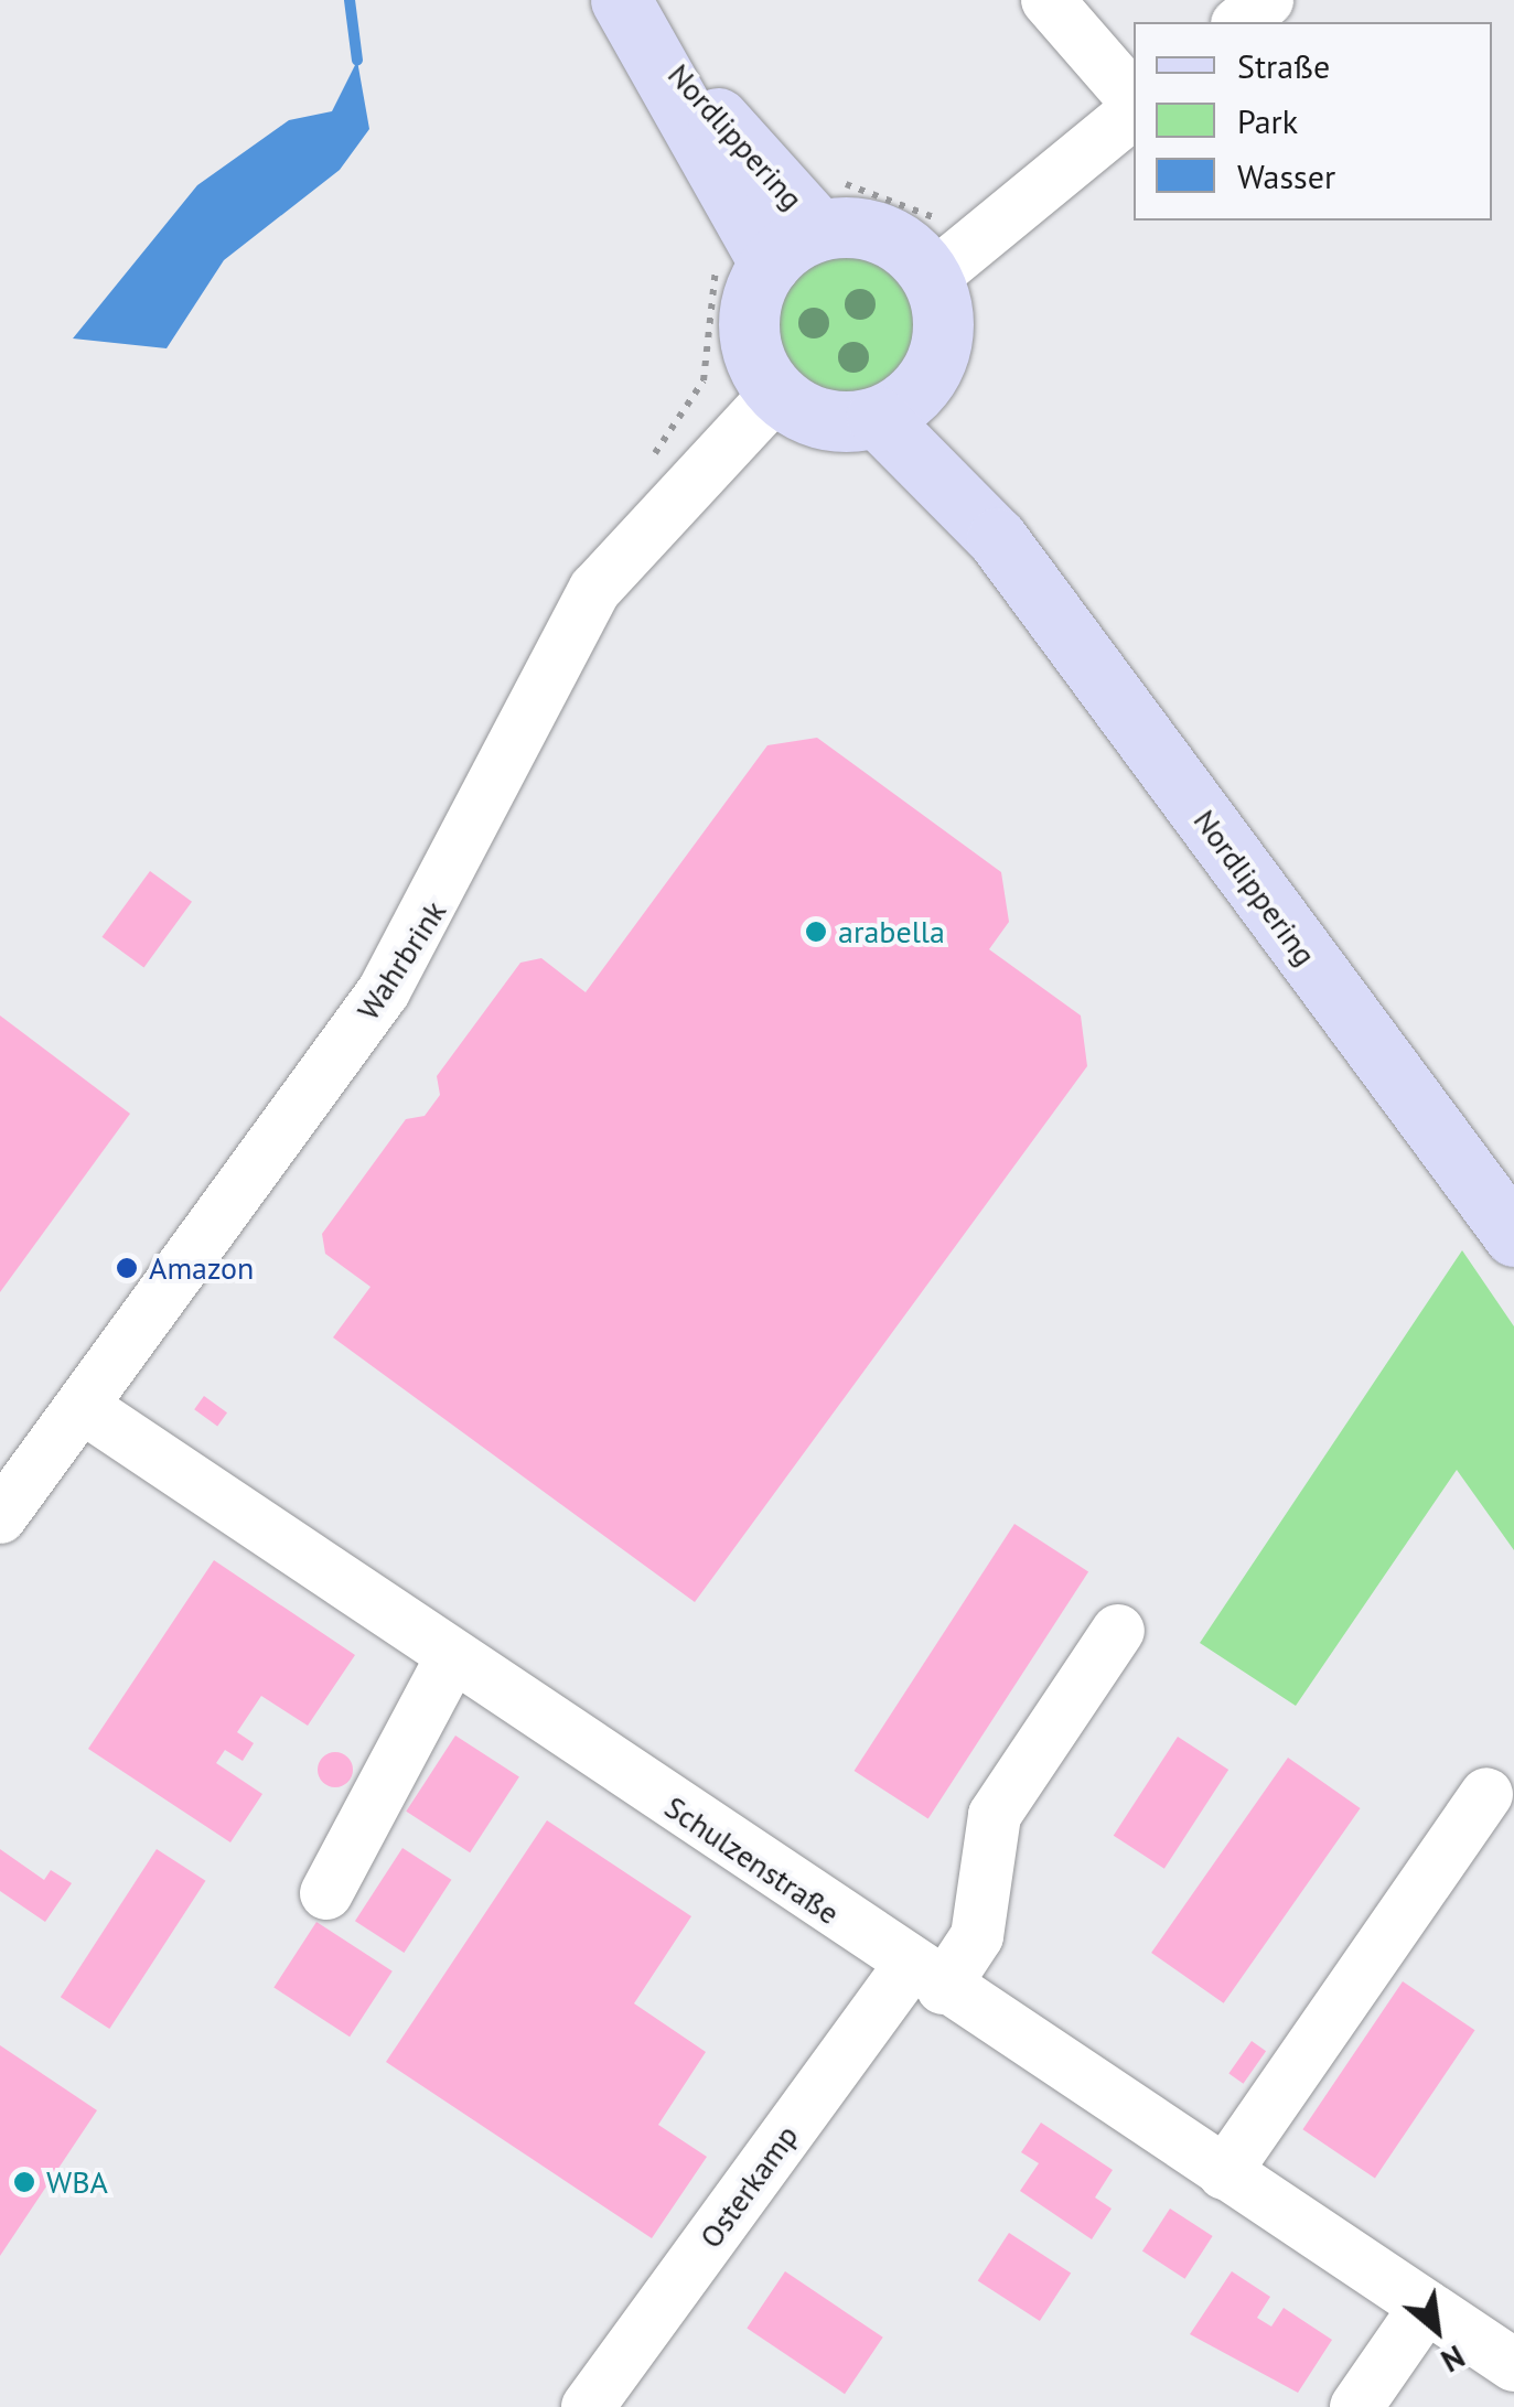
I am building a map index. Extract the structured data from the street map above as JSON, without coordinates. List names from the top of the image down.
{
  "streets": {
    "main road": ["Nordlippering"],
    "street": ["Wahrbrink", "Schulzenstraße", "Osterkamp"]
  },
  "crossings": [
    ["Nordlippering", "Wahrbrink"],
    ["Wahrbrink", "Schulzenstraße"],
    ["Schulzenstraße", "Osterkamp"]
  ],
  "places": ["arabella", "Amazon", "WBA"],
  "legend": ["Straße", "Park", "Wasser"],
  "north": "bottom right"
}
